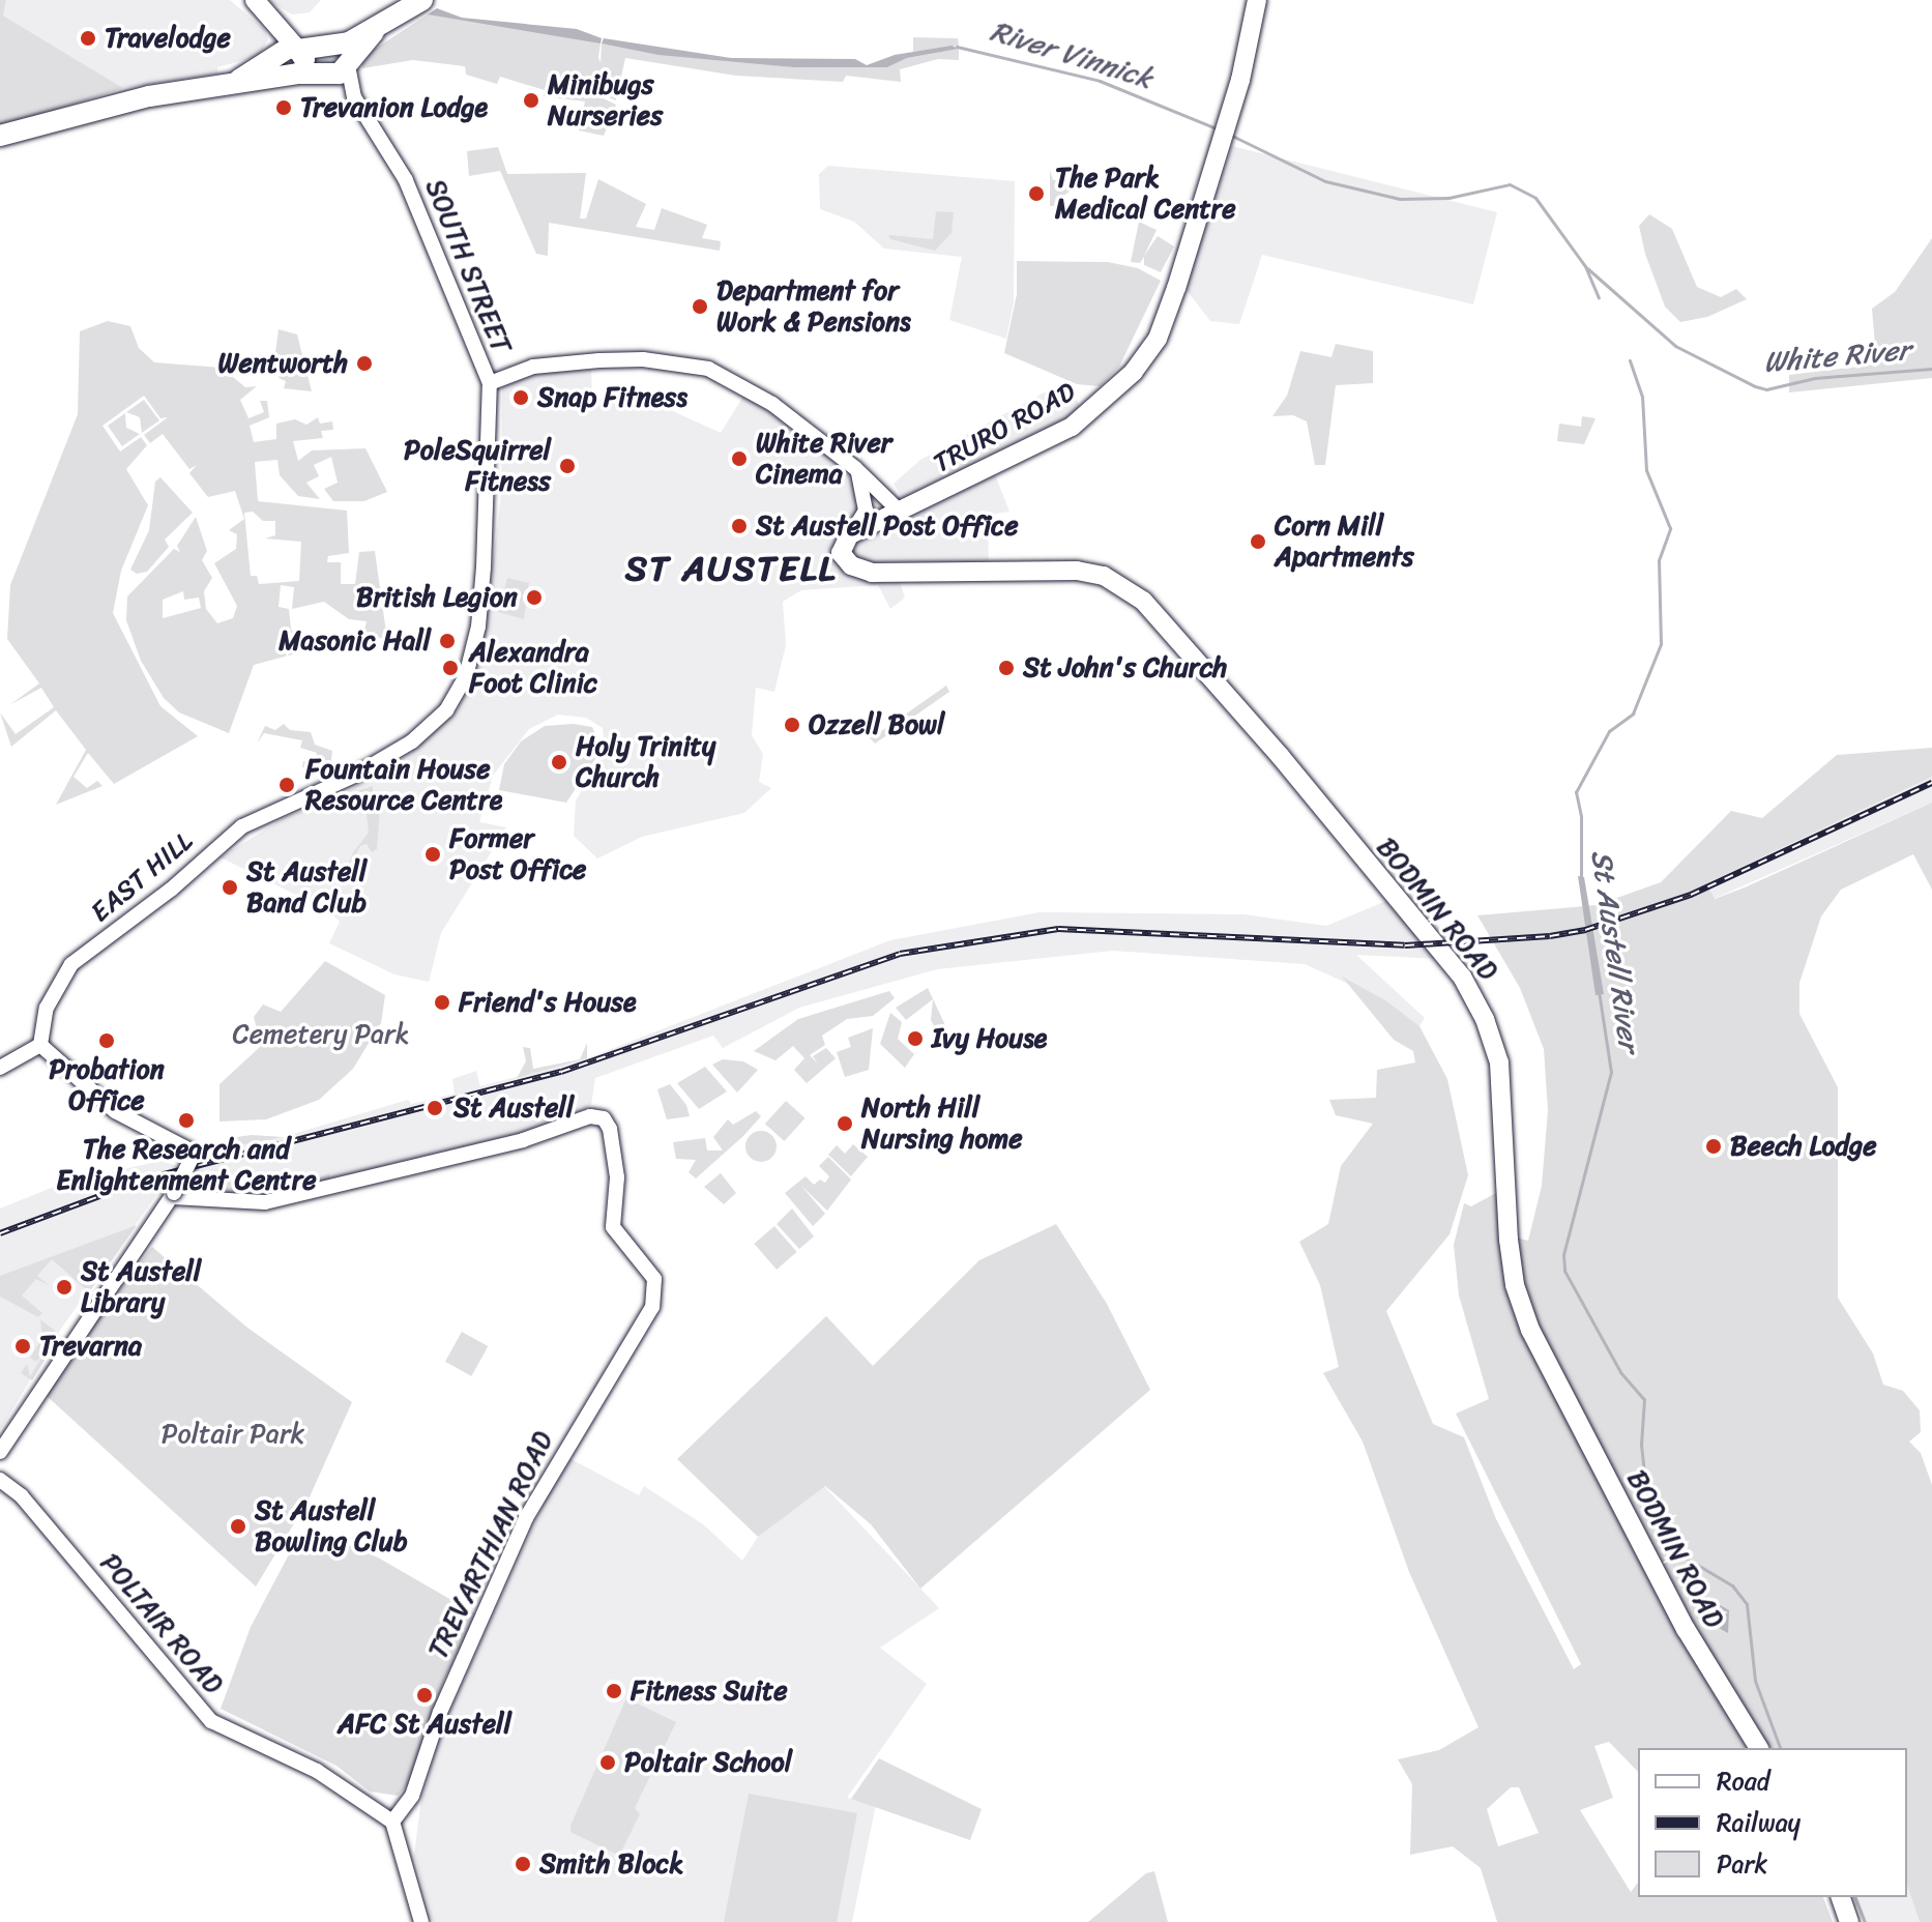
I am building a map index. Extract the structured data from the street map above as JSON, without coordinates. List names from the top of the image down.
{
  "streets": {
    "main road": ["TRURO ROAD", "BODMIN ROAD"],
    "street": [
      "SOUTH STREET",
      "EAST HILL",
      "TREVARTHIAN ROAD",
      "POLTAIR ROAD"
    ]
  },
  "crossings": [
    ["SOUTH STREET", "EAST HILL"],
    ["TRURO ROAD", "BODMIN ROAD"],
    ["TREVARTHIAN ROAD", "POLTAIR ROAD"]
  ],
  "districts": ["ST AUSTELL"],
  "water": ["River Vinnick", "White River", "St Austell River"],
  "parks": ["Cemetery Park", "Poltair Park"],
  "places": [
    "Travelodge",
    "Minibugs Nurseries",
    "Trevanion Lodge",
    "The Park Medical Centre",
    "Department for Work & Pensions",
    "Wentworth",
    "Snap Fitness",
    "White River Cinema",
    "PoleSquirrel Fitness",
    "St Austell Post Office",
    "Corn Mill Apartments",
    "British Legion",
    "Masonic Hall",
    "Alexandra Foot Clinic",
    "St John's Church",
    "Ozzell Bowl",
    "Holy Trinity Church",
    "Fountain House Resource Centre",
    "Former Post Office",
    "St Austell Band Club",
    "Friend's House",
    "Ivy House",
    "Probation Office",
    "St Austell",
    "The Research and Enlightenment Centre",
    "North Hill Nursing home",
    "Beech Lodge",
    "St Austell Library",
    "Trevarna",
    "St Austell Bowling Club",
    "Fitness Suite",
    "AFC St Austell",
    "Poltair School",
    "Smith Block"
  ],
  "legend": ["Road", "Railway", "Park"]
}
